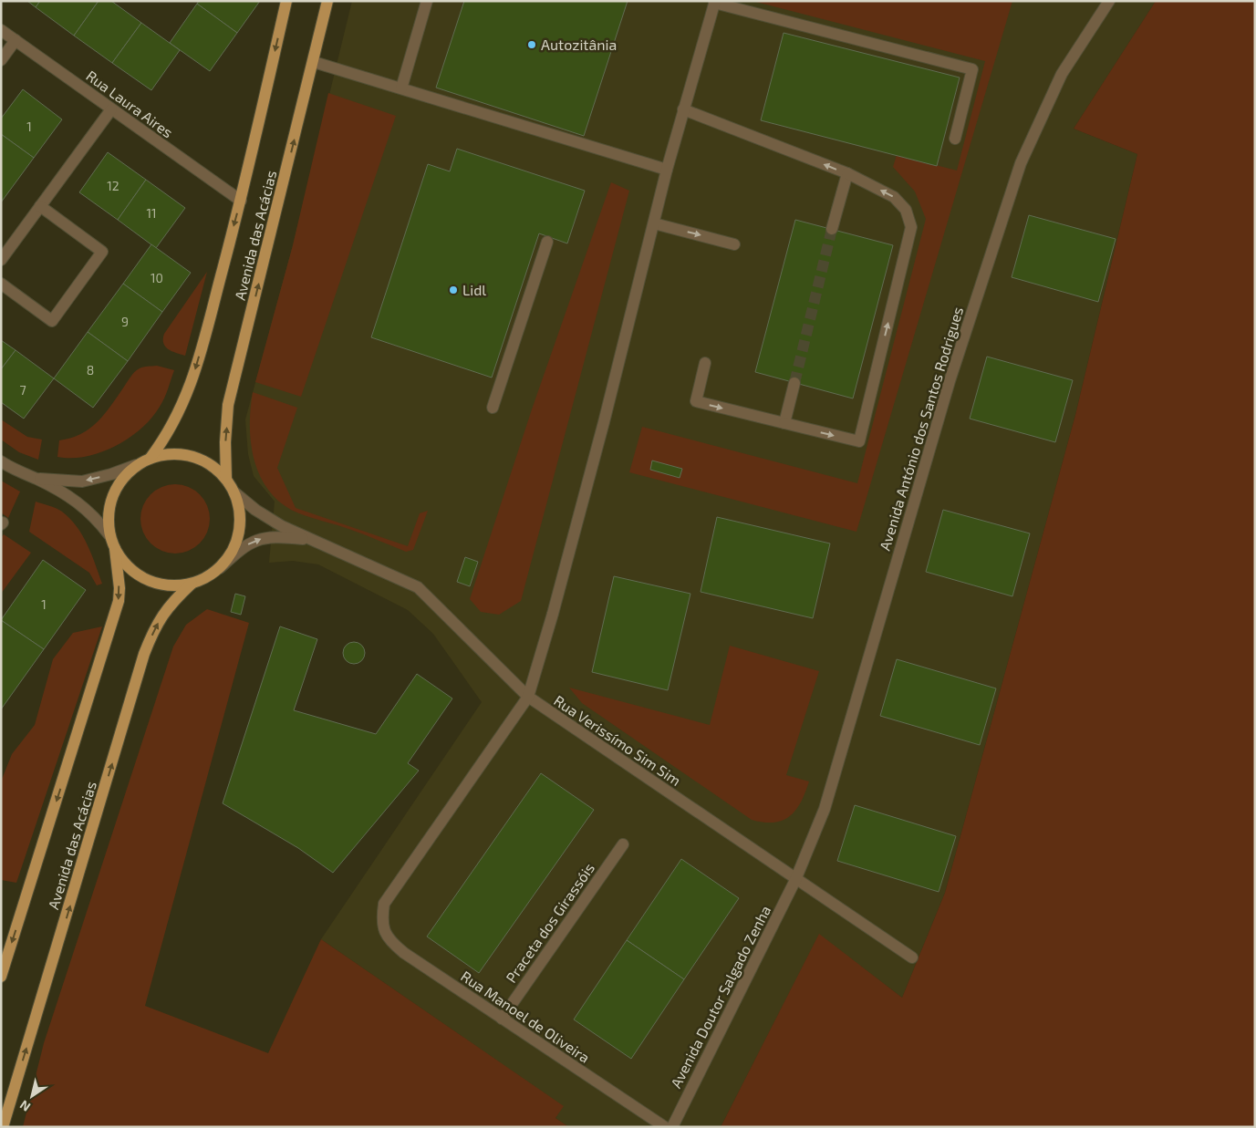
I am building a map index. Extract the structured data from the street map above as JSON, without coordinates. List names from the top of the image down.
{
  "streets": {
    "main road": ["Avenida das Acácias"],
    "street": [
      "Rua Laura Aires",
      "Avenida António dos Santos Rodrigues",
      "Rua Verissímo Sim Sim",
      "Praceta dos Girassóis",
      "Avenida Doutor Salgado Zenha",
      "Rua Manoel de Oliveira"
    ]
  },
  "crossings": [
    ["Rua Laura Aires", "Avenida das Acácias"],
    ["Avenida das Acácias", "Rua Verissímo Sim Sim"],
    ["Avenida António dos Santos Rodrigues", "Rua Verissímo Sim Sim"],
    ["Avenida António dos Santos Rodrigues", "Avenida Doutor Salgado Zenha"],
    ["Rua Verissímo Sim Sim", "Avenida Doutor Salgado Zenha"],
    ["Rua Verissímo Sim Sim", "Rua Manoel de Oliveira"],
    ["Praceta dos Girassóis", "Rua Manoel de Oliveira"]
  ],
  "places": ["Autozitânia", "Lidl"],
  "house_numbers": [
    "1",
    "12",
    "11",
    "10",
    "9",
    "8",
    "7",
    "1"
  ],
  "north": "bottom left"
}
